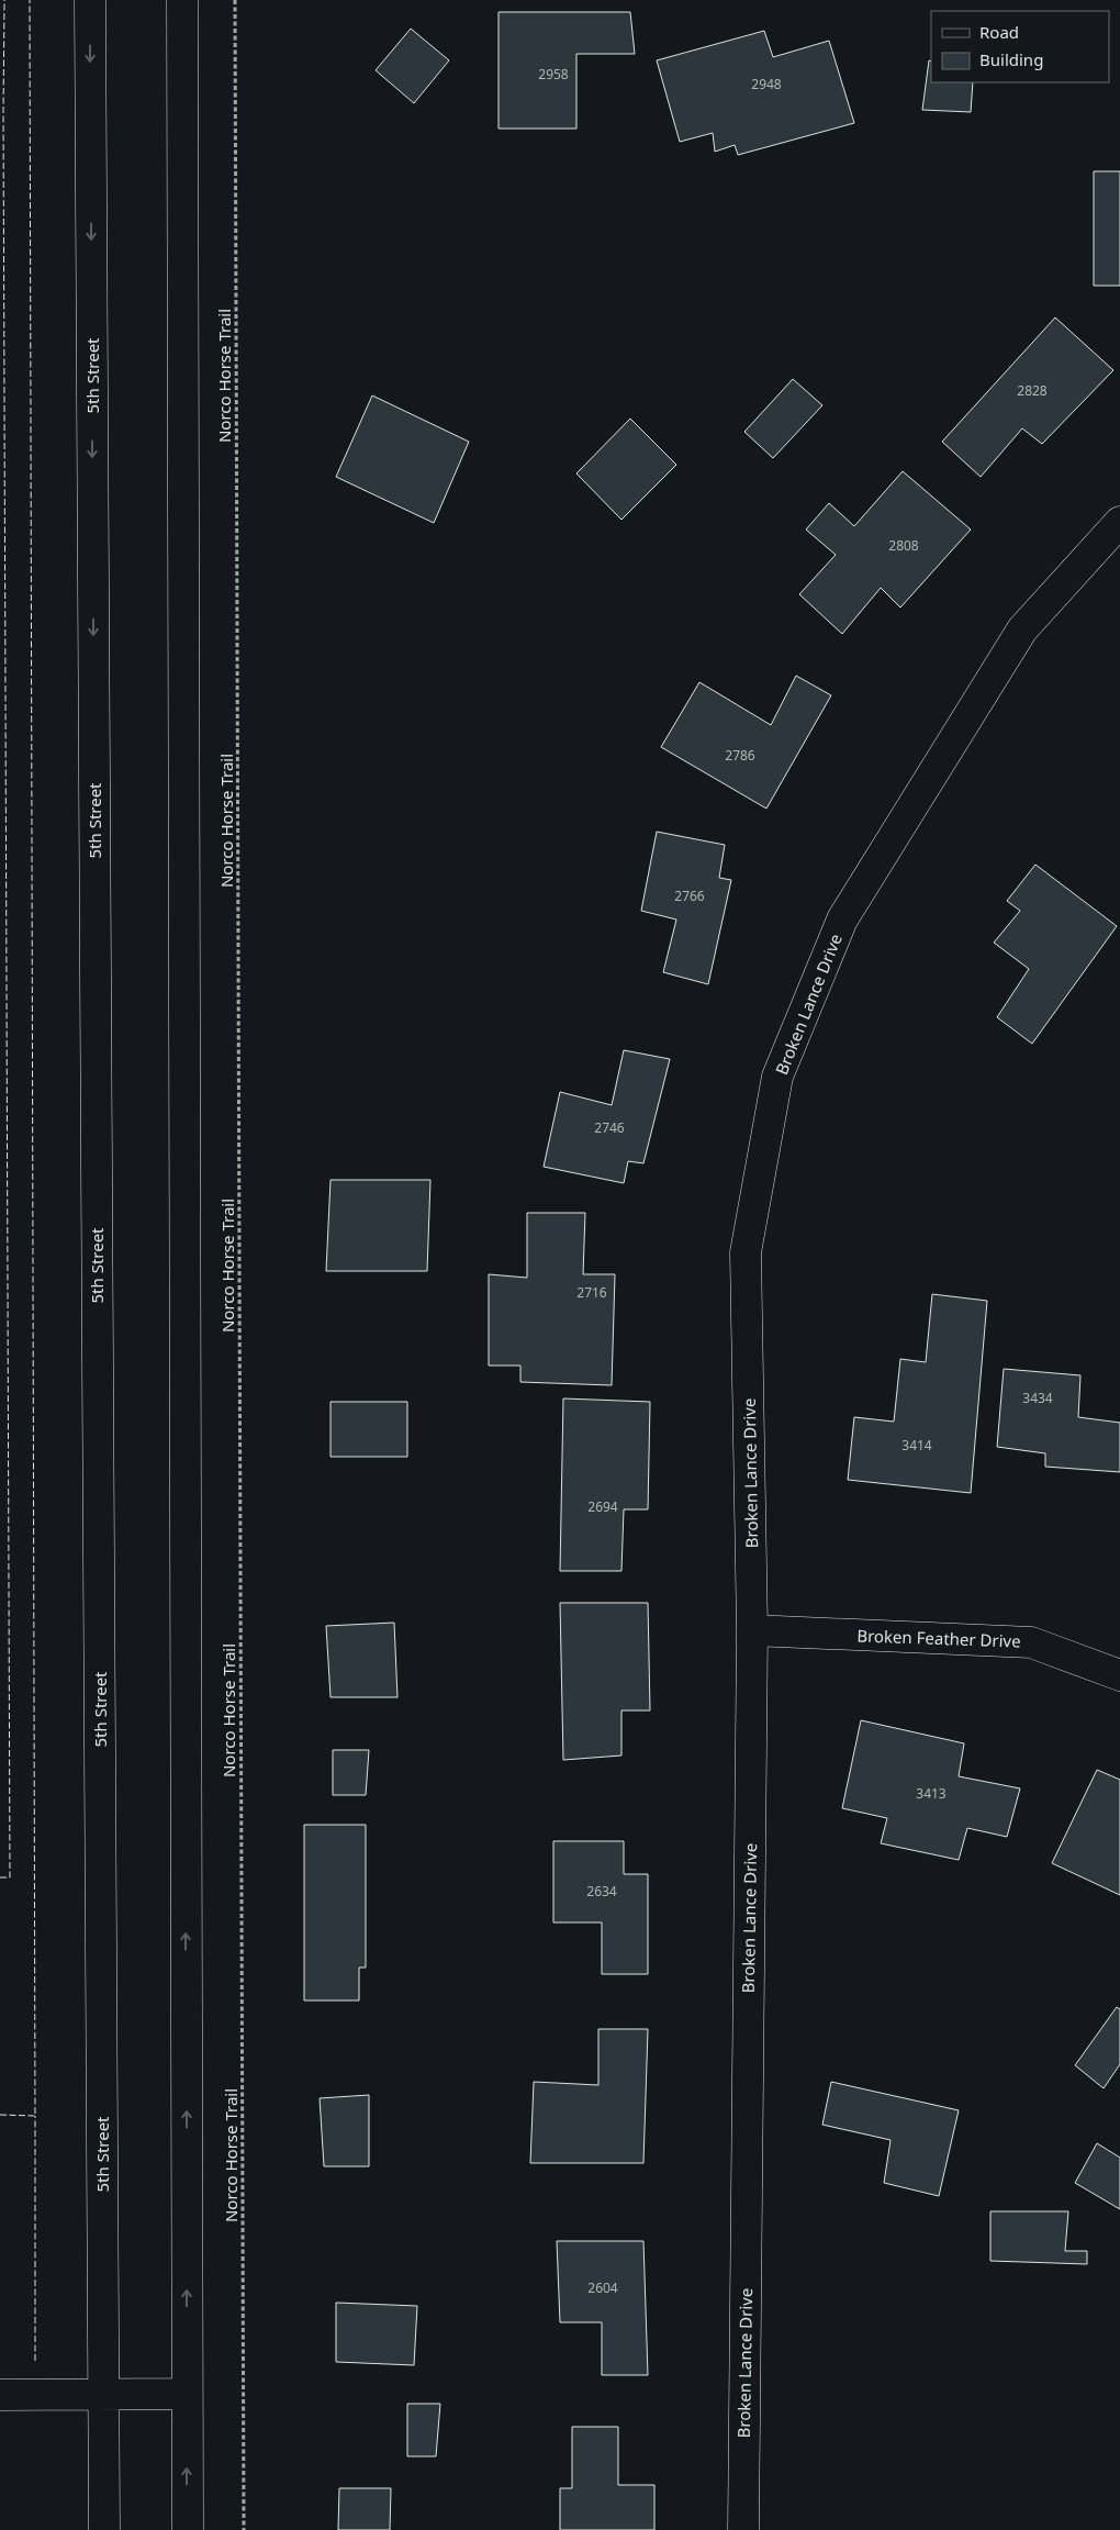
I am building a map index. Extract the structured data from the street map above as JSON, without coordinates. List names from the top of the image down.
{
  "streets": {
    "street": ["5th Street", "Broken Lance Drive", "Broken Feather Drive"],
    "path": ["Norco Horse Trail"]
  },
  "crossings": [
    ["Broken Lance Drive", "Broken Feather Drive"]
  ],
  "house_numbers": [
    "2958",
    "2948",
    "2828",
    "2808",
    "2786",
    "2766",
    "2746",
    "2716",
    "3434",
    "3414",
    "2694",
    "3413",
    "2634",
    "2604"
  ],
  "legend": ["Road", "Building"]
}
